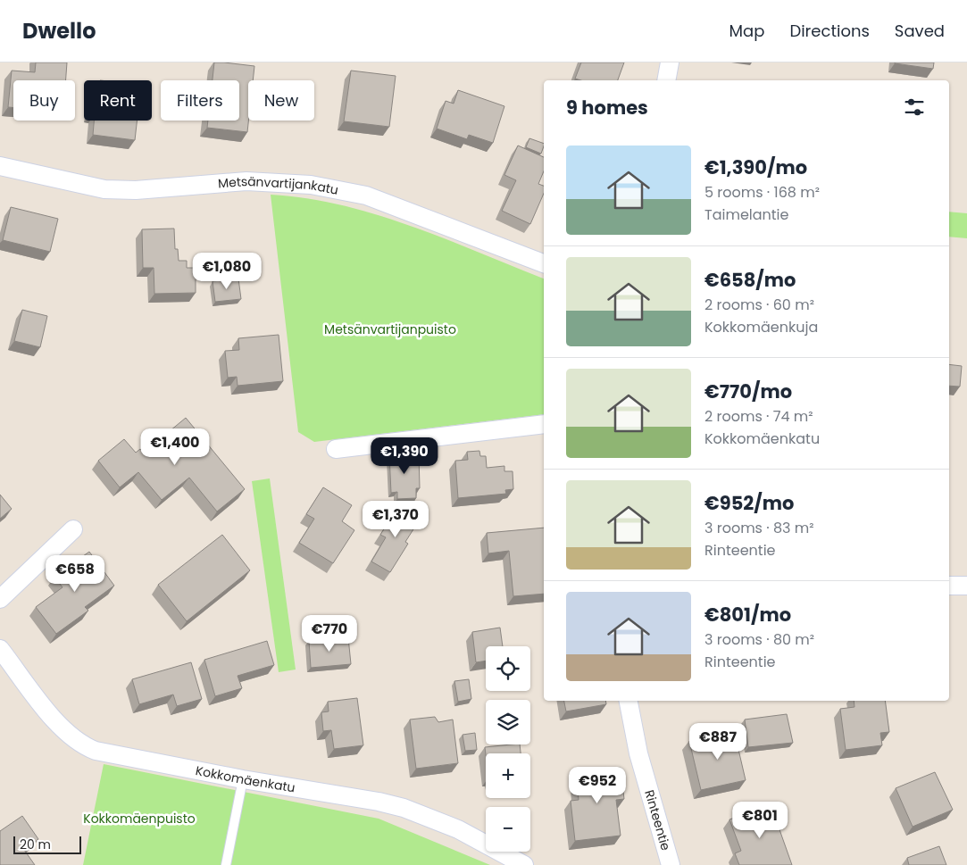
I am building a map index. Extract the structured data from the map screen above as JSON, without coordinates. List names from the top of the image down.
{
  "streets": {
    "street": ["Metsänvartijankatu", "Kokkomäenkatu", "Rinteentie"]
  },
  "parks": ["Metsänvartijanpuisto", "Kokkomäenpuisto"],
  "scale_bar": "20 m",
  "page": {
    "header": "Dwello",
    "nav": ["Map", "Directions", "Saved"],
    "chip": [
      "Buy",
      "Rent",
      "Filters",
      "New"
    ],
    "heading": "9 homes",
    "list": [
      {
        "name": "€1,390/mo",
        "note": "5 rooms · 168 m² · Taimelantie"
      },
      {
        "name": "€658/mo",
        "note": "2 rooms · 60 m² · Kokkomäenkuja"
      },
      {
        "name": "€770/mo",
        "note": "2 rooms · 74 m² · Kokkomäenkatu"
      },
      {
        "name": "€952/mo",
        "note": "3 rooms · 83 m² · Rinteentie"
      },
      {
        "name": "€801/mo",
        "note": "3 rooms · 80 m² · Rinteentie"
      }
    ],
    "price": [
      "€1,080",
      "€1,400",
      "€1,390",
      "€1,370",
      "€658",
      "€770",
      "€887",
      "€952",
      "€801"
    ],
    "map_buttons": ["+", "−"],
    "scale": "20 m"
  }
}
